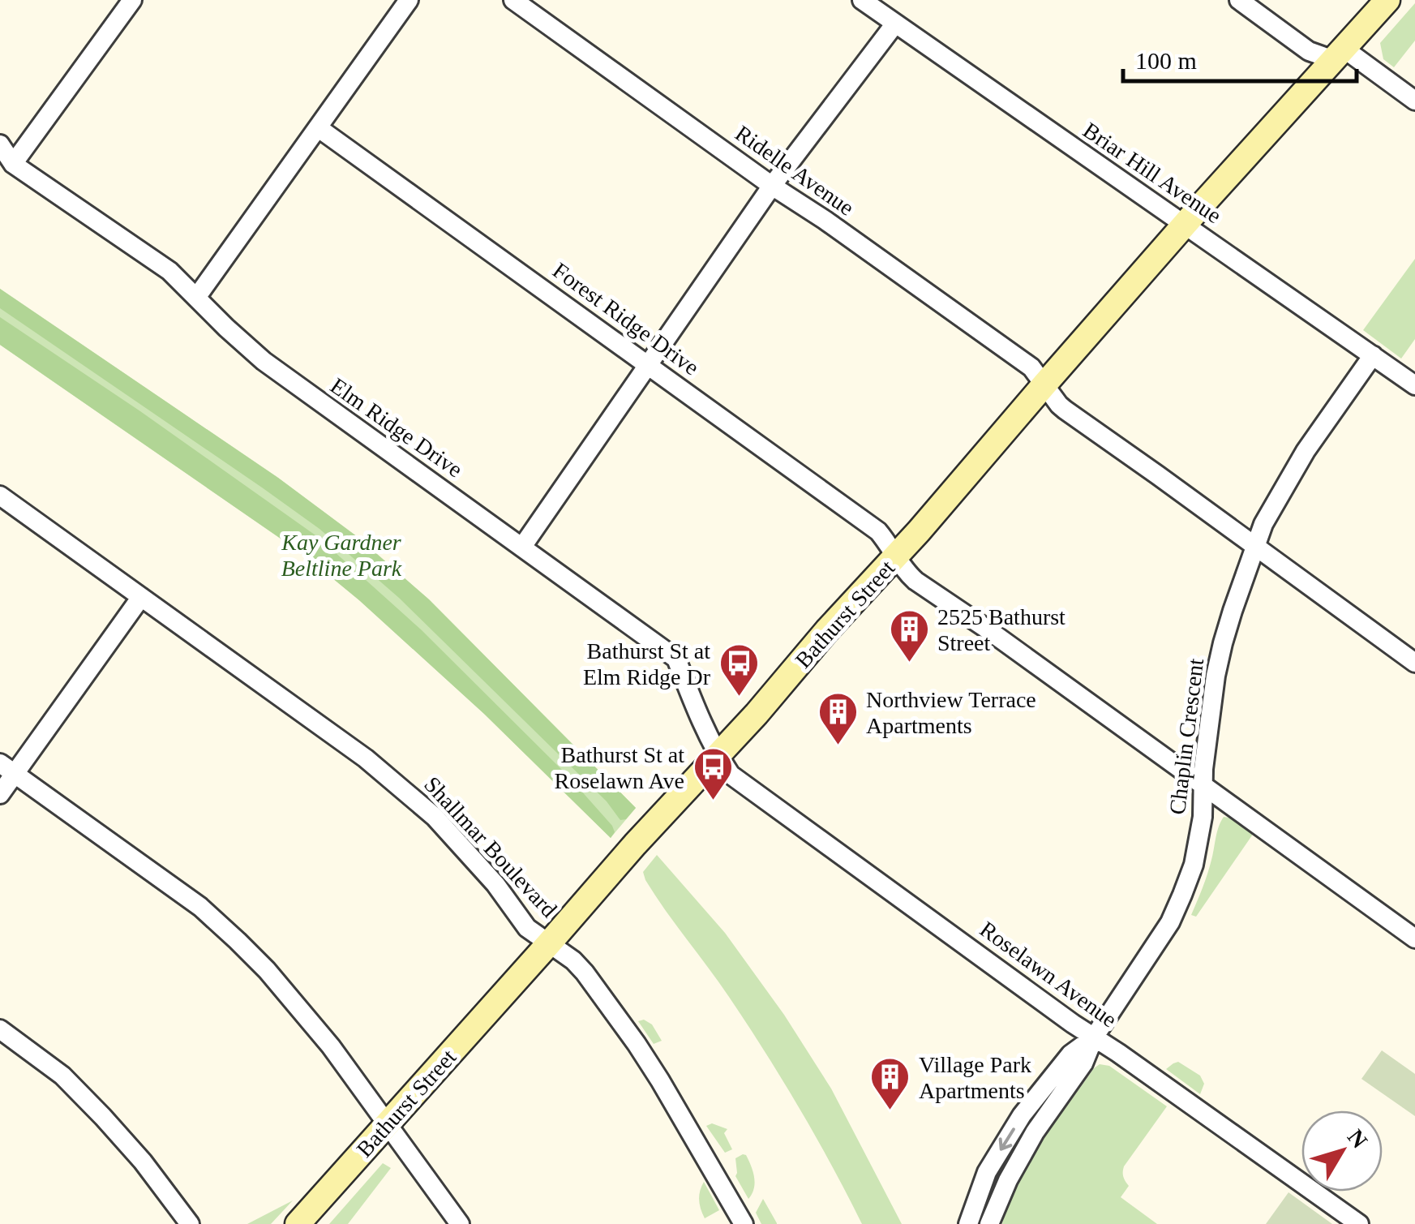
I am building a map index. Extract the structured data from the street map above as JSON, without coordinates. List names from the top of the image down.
{
  "streets": {
    "main road": ["Bathurst Street"],
    "street": [
      "Ridelle Avenue",
      "Briar Hill Avenue",
      "Forest Ridge Drive",
      "Elm Ridge Drive",
      "Chaplin Crescent",
      "Shallmar Boulevard",
      "Roselawn Avenue"
    ]
  },
  "crossings": [
    ["Ridelle Avenue", "Bathurst Street"],
    ["Ridelle Avenue", "Chaplin Crescent"],
    ["Briar Hill Avenue", "Bathurst Street"],
    ["Briar Hill Avenue", "Chaplin Crescent"],
    ["Forest Ridge Drive", "Bathurst Street"],
    ["Forest Ridge Drive", "Chaplin Crescent"],
    ["Elm Ridge Drive", "Bathurst Street"],
    ["Elm Ridge Drive", "Roselawn Avenue"],
    ["Bathurst Street", "Shallmar Boulevard"],
    ["Bathurst Street", "Roselawn Avenue"],
    ["Chaplin Crescent", "Roselawn Avenue"]
  ],
  "parks": ["Kay Gardner Beltline Park"],
  "places": {
    "building": ["2525 Bathurst Street", "Northview Terrace Apartments", "Village Park Apartments"],
    "bus stop": ["Bathurst St at Elm Ridge Dr", "Bathurst St at Roselawn Ave"]
  },
  "scale_bar": "100 m",
  "north": "top right"
}
